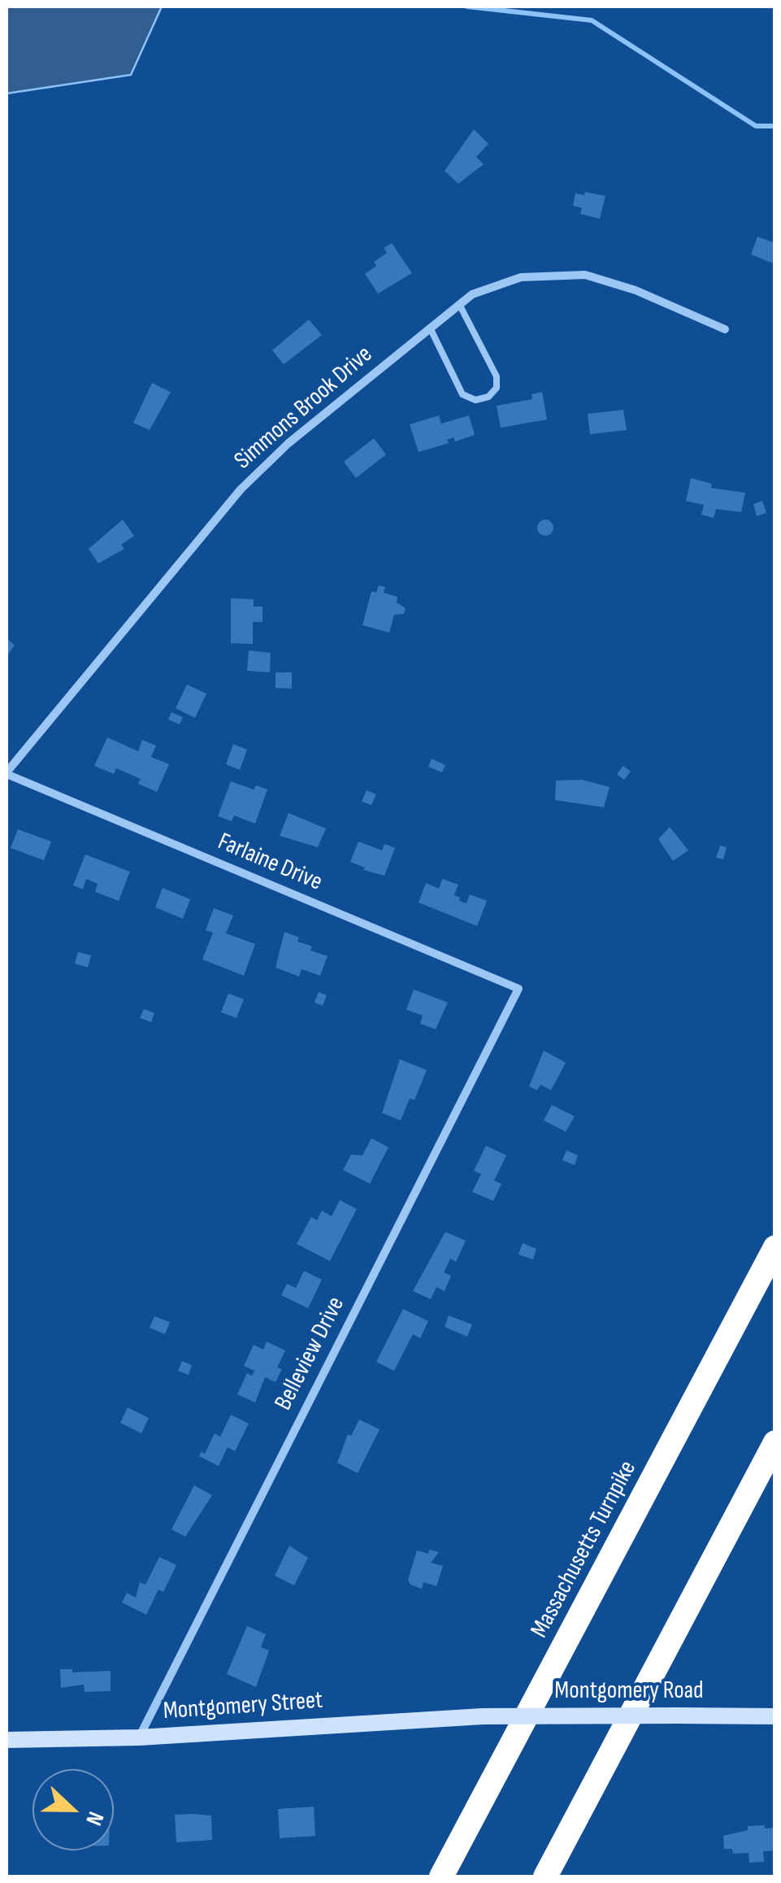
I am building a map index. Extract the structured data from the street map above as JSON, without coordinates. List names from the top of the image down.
{
  "streets": {
    "highway": ["Massachusetts Turnpike"],
    "main road": ["Montgomery Road", "Montgomery Street"],
    "street": ["Simmons Brook Drive", "Farlaine Drive", "Belleview Drive"]
  },
  "crossings": [
    ["Simmons Brook Drive", "Farlaine Drive"],
    ["Farlaine Drive", "Belleview Drive"],
    ["Belleview Drive", "Montgomery Street"],
    ["Montgomery Road", "Montgomery Street"]
  ],
  "north": "right"
}
